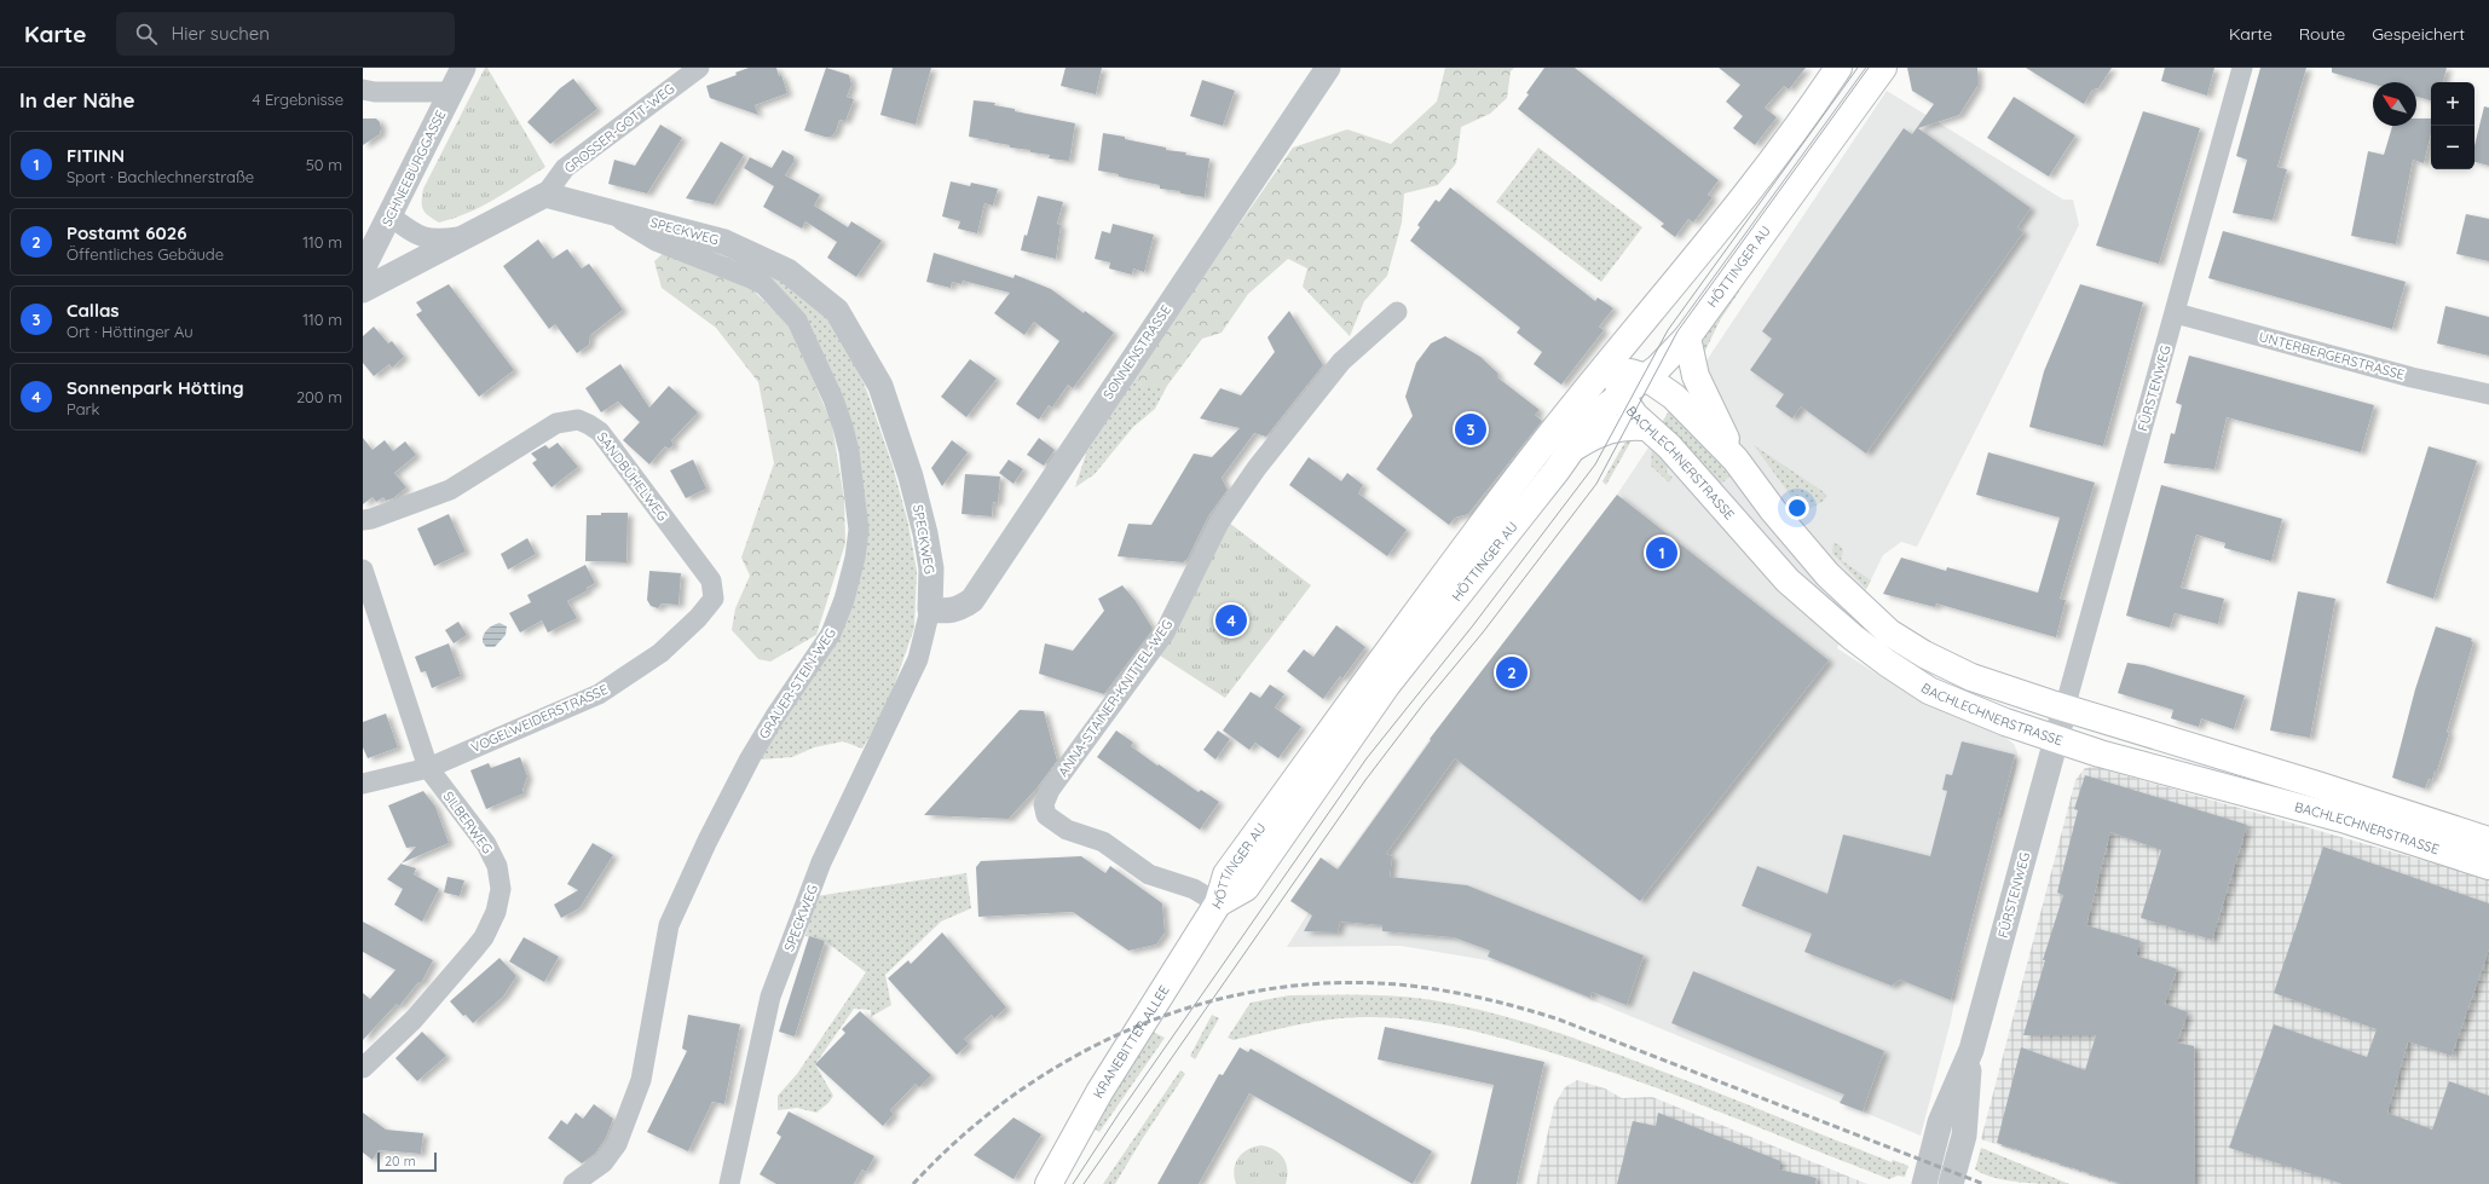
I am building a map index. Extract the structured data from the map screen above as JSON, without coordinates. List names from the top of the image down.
{
  "streets": {
    "main road": ["HÖTTINGER AU", "BACHLECHNERSTRASSE", "KRANEBITTER ALLEE"],
    "street": [
      "GROSSER-GOTT-WEG",
      "SCHNEEBURGGASSE",
      "SPECKWEG",
      "SONNENSTRASSE",
      "UNTERBERGERSTRASSE",
      "FÜRSTENWEG",
      "SANDBÜHELWEG",
      "GRAUER-STEIN-WEG",
      "ANNA-STAINER-KNITTEL-WEG",
      "VOGELWEIDERSTRASSE",
      "SILBERWEG"
    ]
  },
  "crossings": [
    ["GROSSER-GOTT-WEG", "SPECKWEG"],
    ["SPECKWEG", "SONNENSTRASSE"],
    ["SPECKWEG", "GRAUER-STEIN-WEG"],
    ["HÖTTINGER AU", "BACHLECHNERSTRASSE"],
    ["HÖTTINGER AU", "ANNA-STAINER-KNITTEL-WEG"],
    ["HÖTTINGER AU", "KRANEBITTER ALLEE"],
    ["UNTERBERGERSTRASSE", "FÜRSTENWEG"],
    ["FÜRSTENWEG", "BACHLECHNERSTRASSE"],
    ["SANDBÜHELWEG", "VOGELWEIDERSTRASSE"],
    ["ANNA-STAINER-KNITTEL-WEG", "KRANEBITTER ALLEE"],
    ["VOGELWEIDERSTRASSE", "SILBERWEG"]
  ],
  "scale_bar": "20 m",
  "north": "top left",
  "page": {
    "header": "Karte",
    "search": "Hier suchen",
    "nav": ["Karte", "Route", "Gespeichert"],
    "heading": ["In der Nähe", "4 Ergebnisse"],
    "map_buttons": ["+", "−"],
    "list": [
      {
        "mark": "1",
        "name": "FITINN",
        "note": "Sport · Bachlechnerstraße",
        "value": "50 m"
      },
      {
        "mark": "2",
        "name": "Postamt 6026",
        "note": "Öffentliches Gebäude",
        "value": "110 m"
      },
      {
        "mark": "3",
        "name": "Callas",
        "note": "Ort · Höttinger Au",
        "value": "110 m"
      },
      {
        "mark": "4",
        "name": "Sonnenpark Hötting",
        "note": "Park",
        "value": "200 m"
      }
    ],
    "pins": [
      "3",
      "1",
      "4",
      "2"
    ],
    "scale": "20 m"
  }
}
